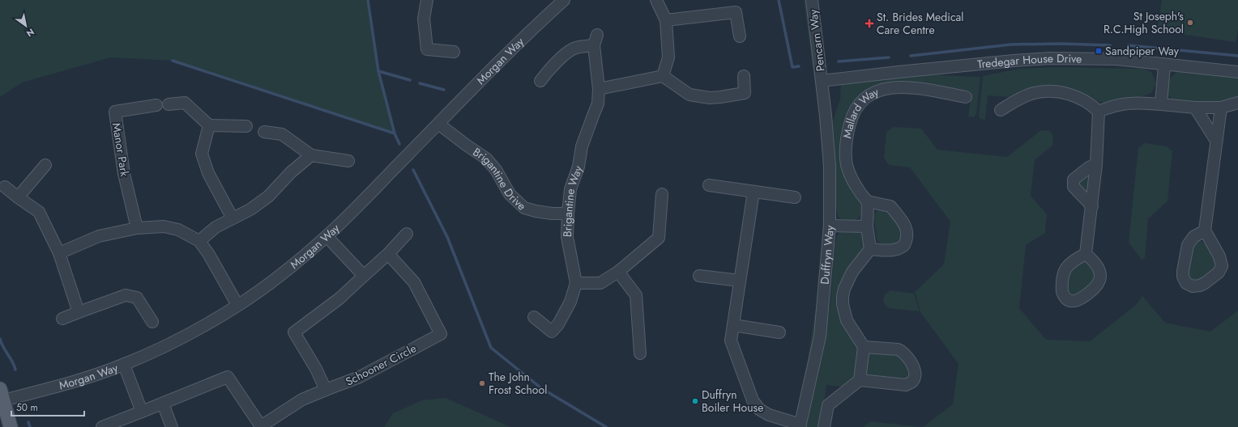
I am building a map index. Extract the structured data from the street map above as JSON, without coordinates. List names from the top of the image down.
{
  "streets": {
    "street": [
      "Pencarn Way",
      "Morgan Way",
      "Tredegar House Drive",
      "Mallard Way",
      "Manor Park",
      "Brigantine Drive",
      "Brigantine Way",
      "Duffryn Way",
      "Schooner Circle"
    ]
  },
  "crossings": [
    ["Pencarn Way", "Tredegar House Drive"],
    ["Pencarn Way", "Duffryn Way"],
    ["Morgan Way", "Brigantine Drive"],
    ["Tredegar House Drive", "Duffryn Way"],
    ["Brigantine Drive", "Brigantine Way"]
  ],
  "places": {
    "other": ["St Joseph's R.C.High School", "The John Frost School", "Duffryn Boiler House"],
    "health": ["St. Brides Medical Care Centre"],
    "transit": ["Sandpiper Way"]
  },
  "scale_bar": "50 m",
  "north": "bottom right"
}
